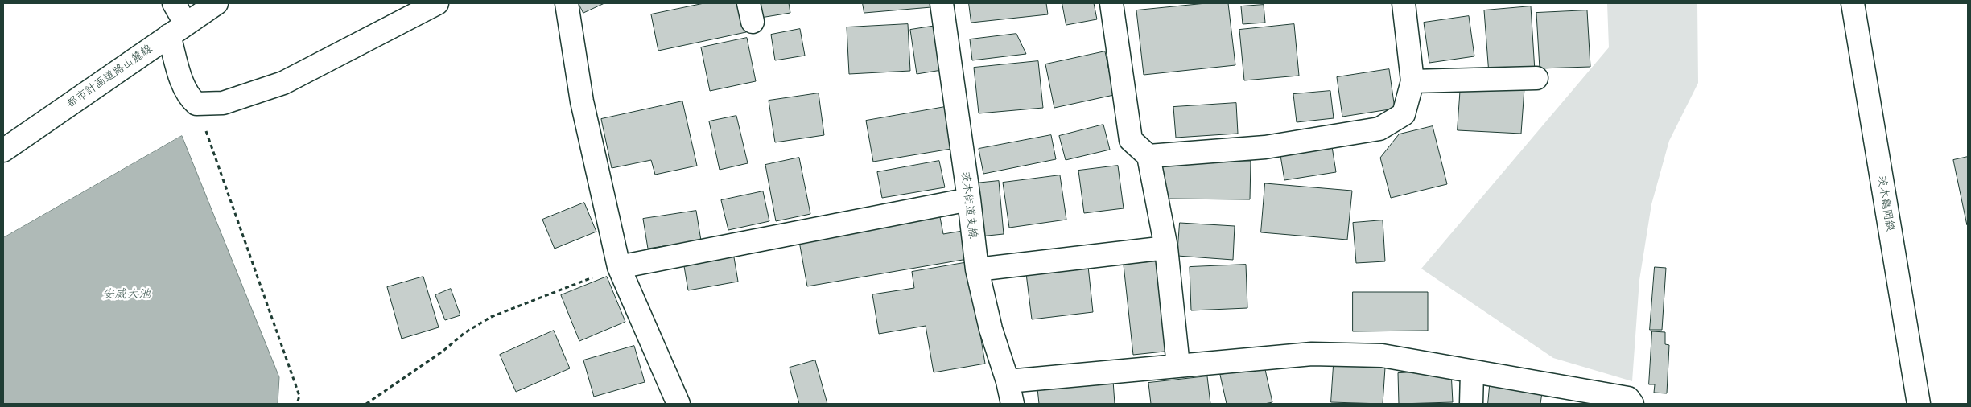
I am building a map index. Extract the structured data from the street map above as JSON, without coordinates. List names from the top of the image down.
{
  "streets": {
    "street": ["都市計画道路山麓線", "茨木亀岡線", "茨木街道支線"]
  },
  "water": ["安威大池"]
}
